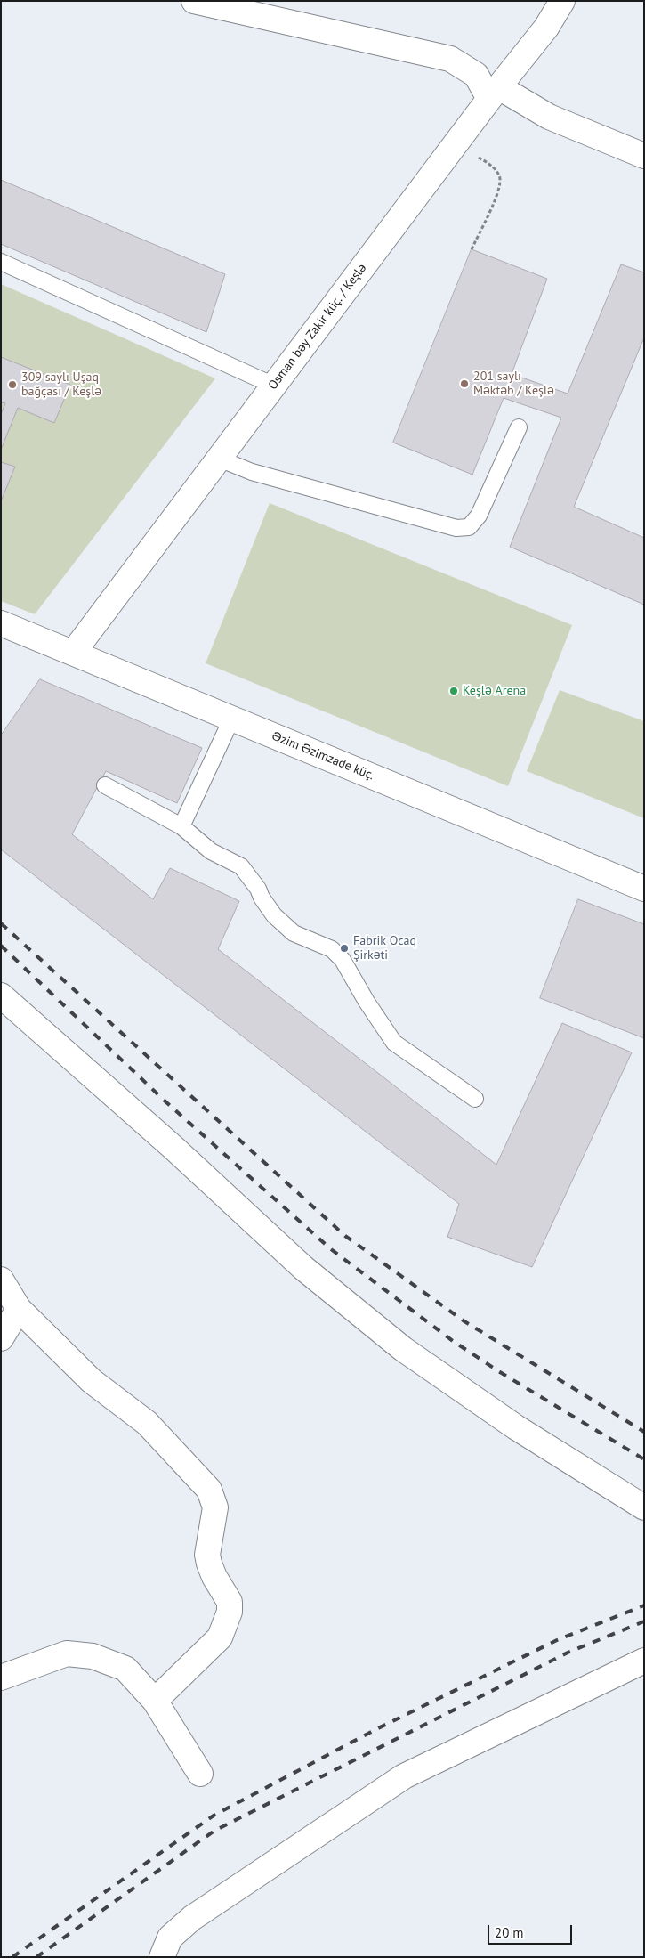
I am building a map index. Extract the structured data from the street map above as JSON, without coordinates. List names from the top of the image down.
{
  "streets": {
    "street": ["Osman bəy Zakir küç. / Keşlə", "Əzim Əzimzade küç."]
  },
  "crossings": [
    ["Osman bəy Zakir küç. / Keşlə", "Əzim Əzimzade küç."]
  ],
  "places": [
    "201 saylı Məktəb / Keşlə",
    "309 saylı Uşaq bağçası / Keşlə",
    "Keşlə Arena",
    "Fabrik Ocaq Şirkəti"
  ],
  "scale_bar": "20 m"
}
